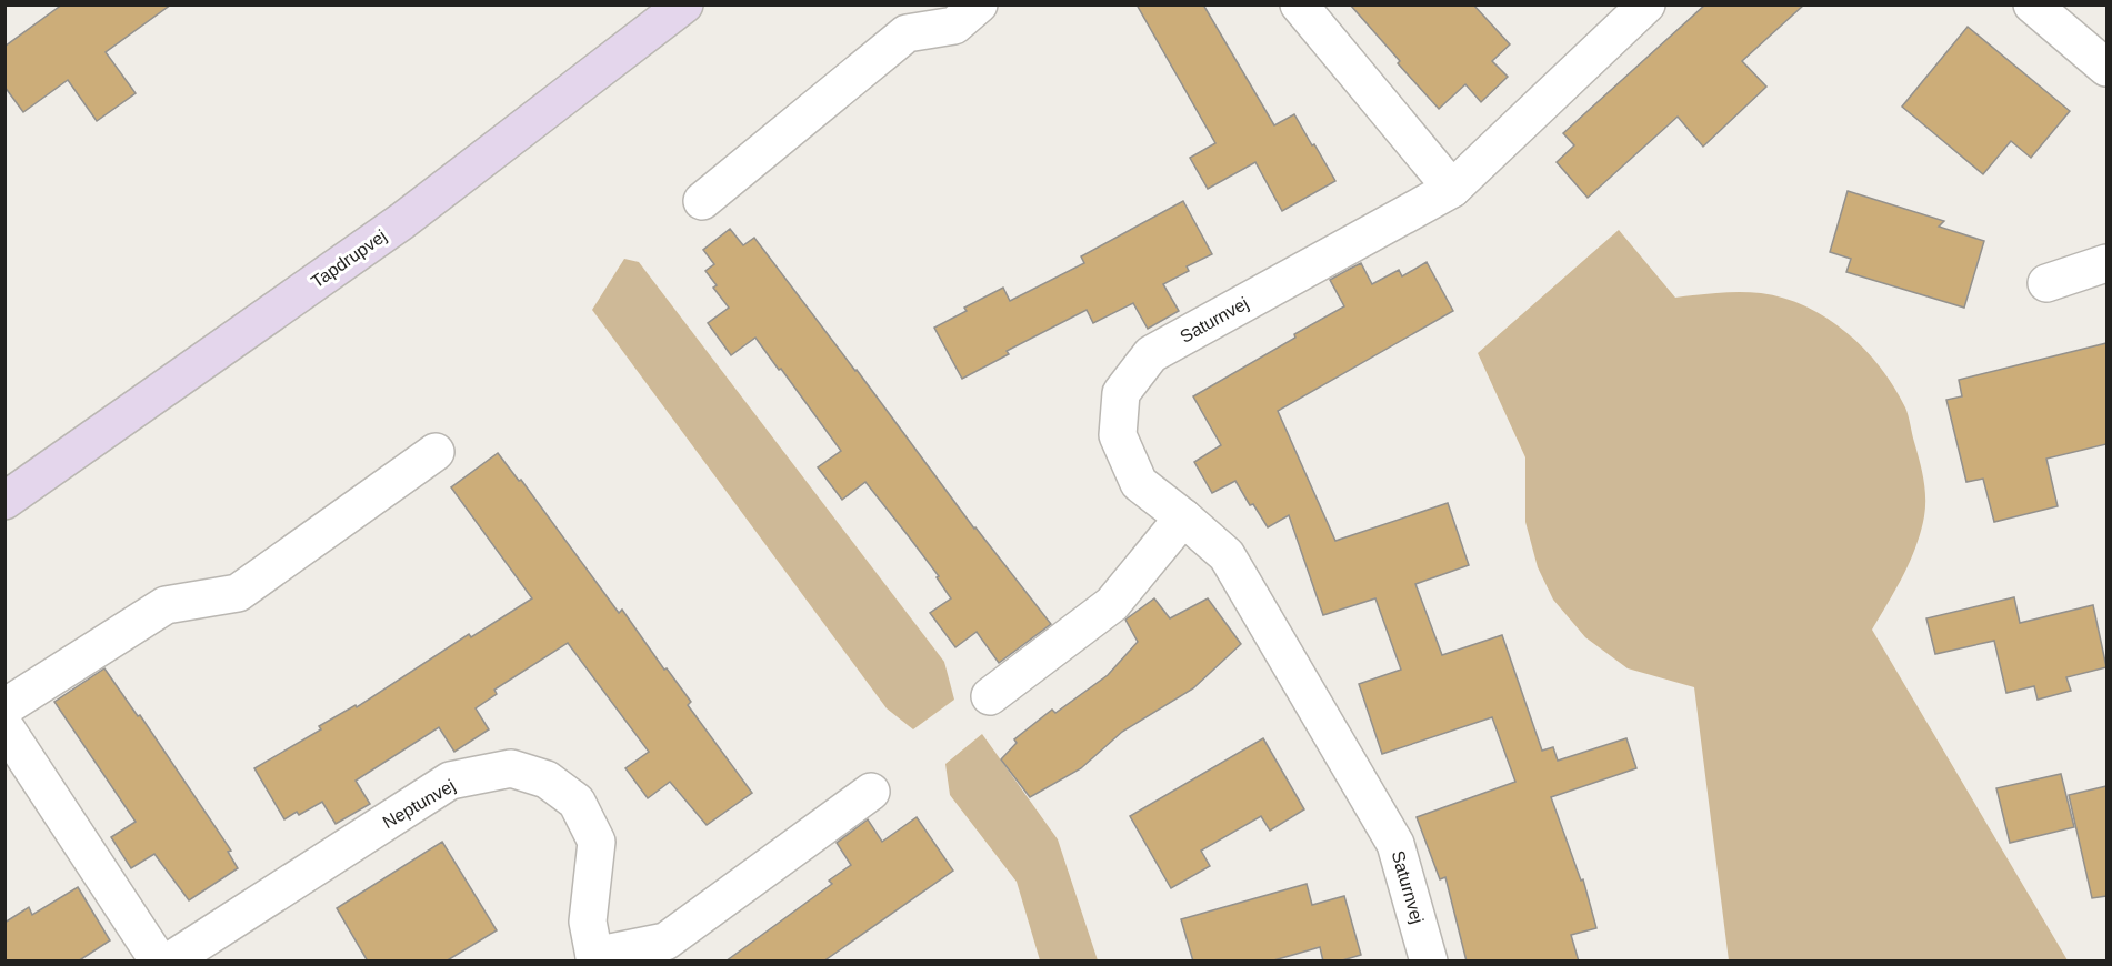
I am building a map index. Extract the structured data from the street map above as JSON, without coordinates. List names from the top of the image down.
{
  "streets": {
    "street": ["Tapdrupvej", "Saturnvej", "Neptunvej"]
  }
}
